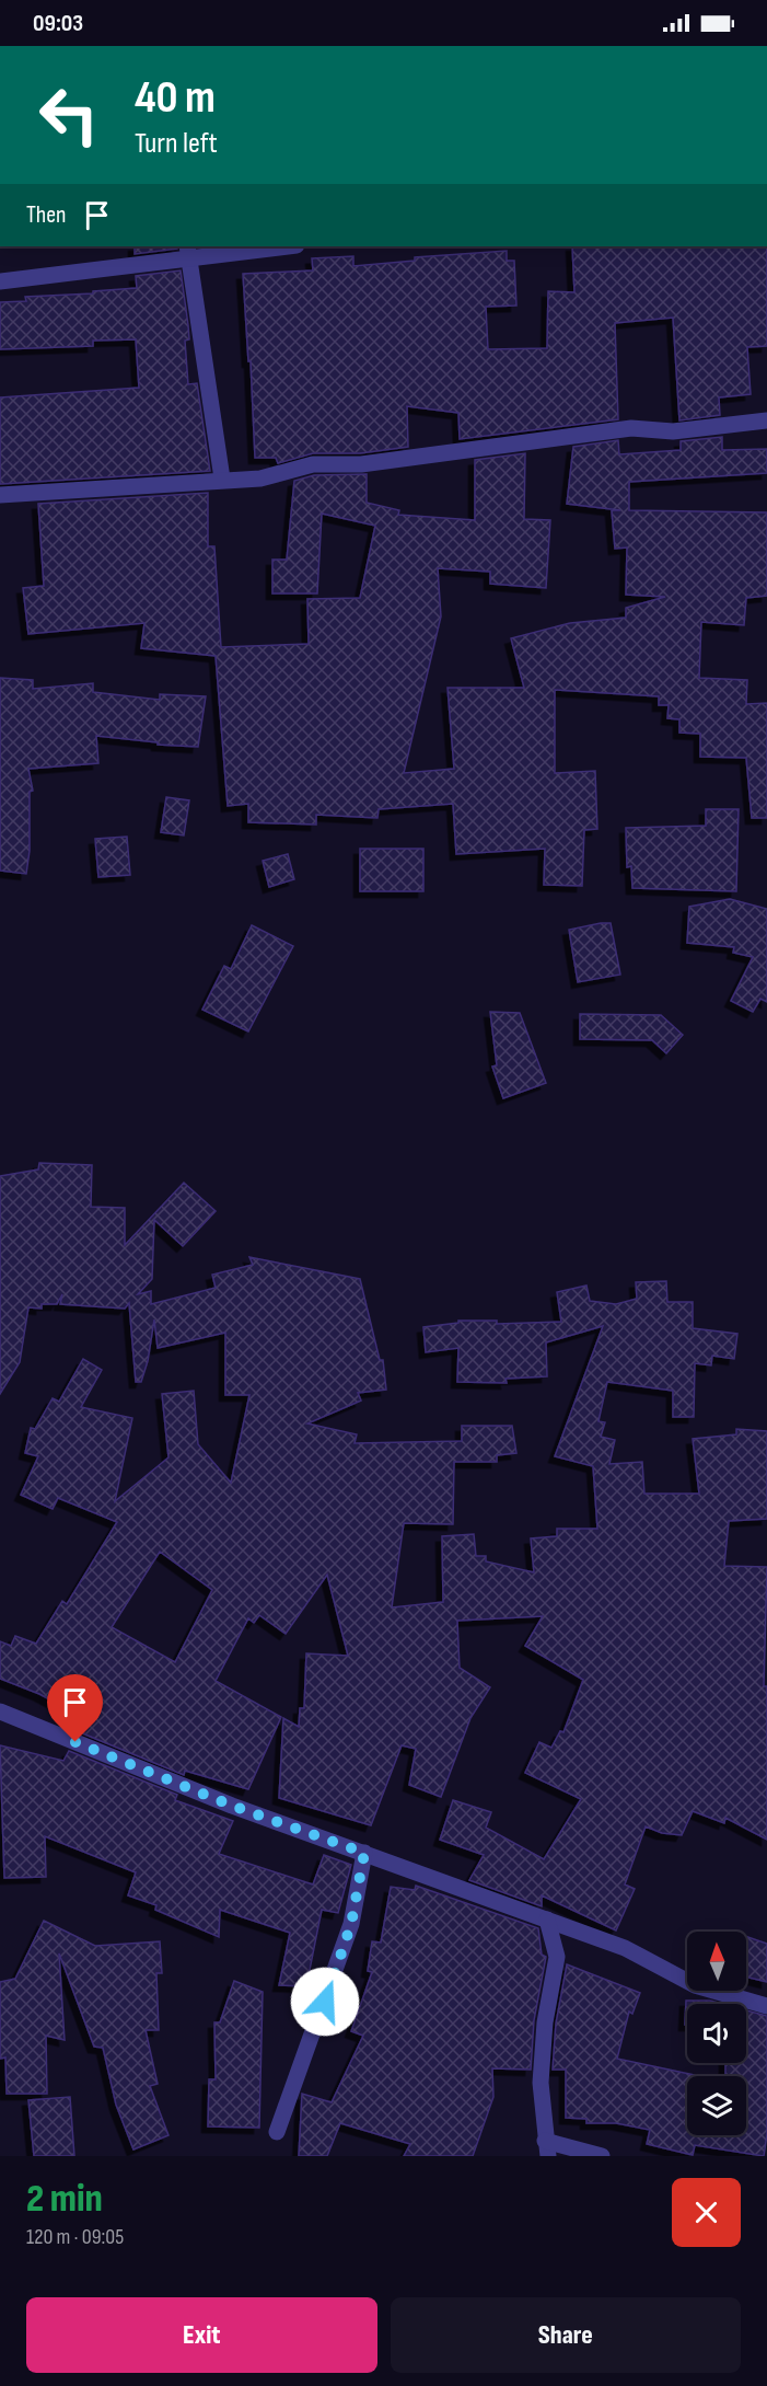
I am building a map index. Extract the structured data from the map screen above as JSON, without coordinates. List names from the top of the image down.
{
  "north": "top",
  "page": {
    "status": "09:03",
    "turn": ["40 m", "Turn left"],
    "then": "Then",
    "heading": ["2 min", "120 m · 09:05"],
    "buttons": ["Exit", "Share"]
  }
}
